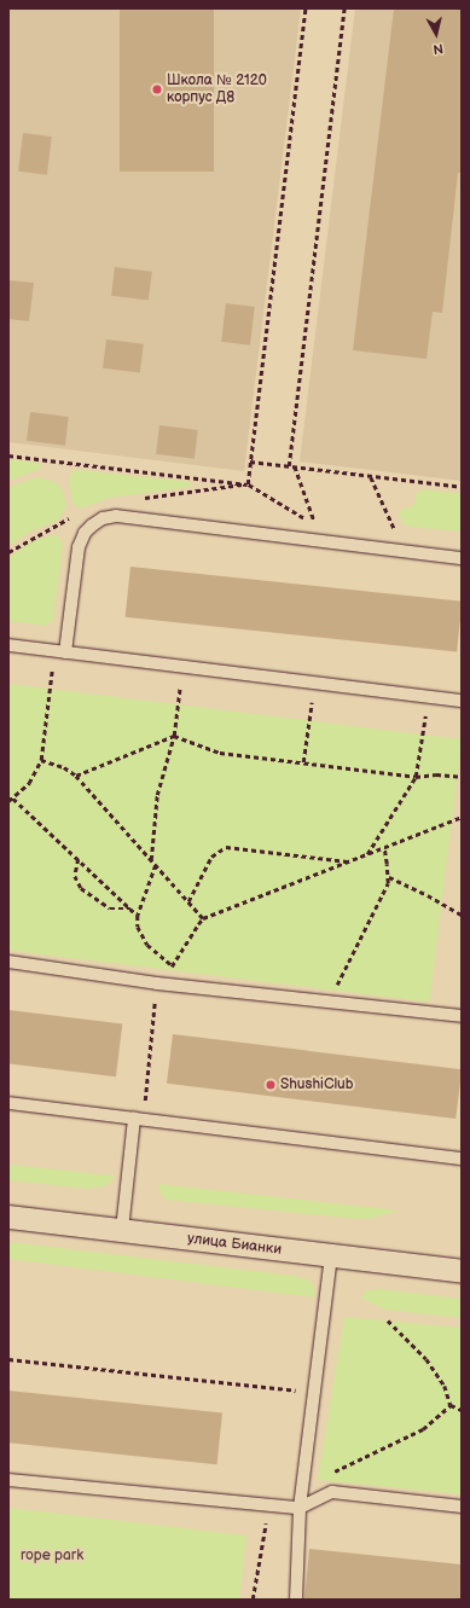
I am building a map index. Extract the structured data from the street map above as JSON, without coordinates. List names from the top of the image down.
{
  "streets": {
    "street": ["улица Бианки"]
  },
  "parks": ["rope park"],
  "places": ["Школа № 2120 корпус Д8", "ShushiClub"],
  "north": "bottom"
}
